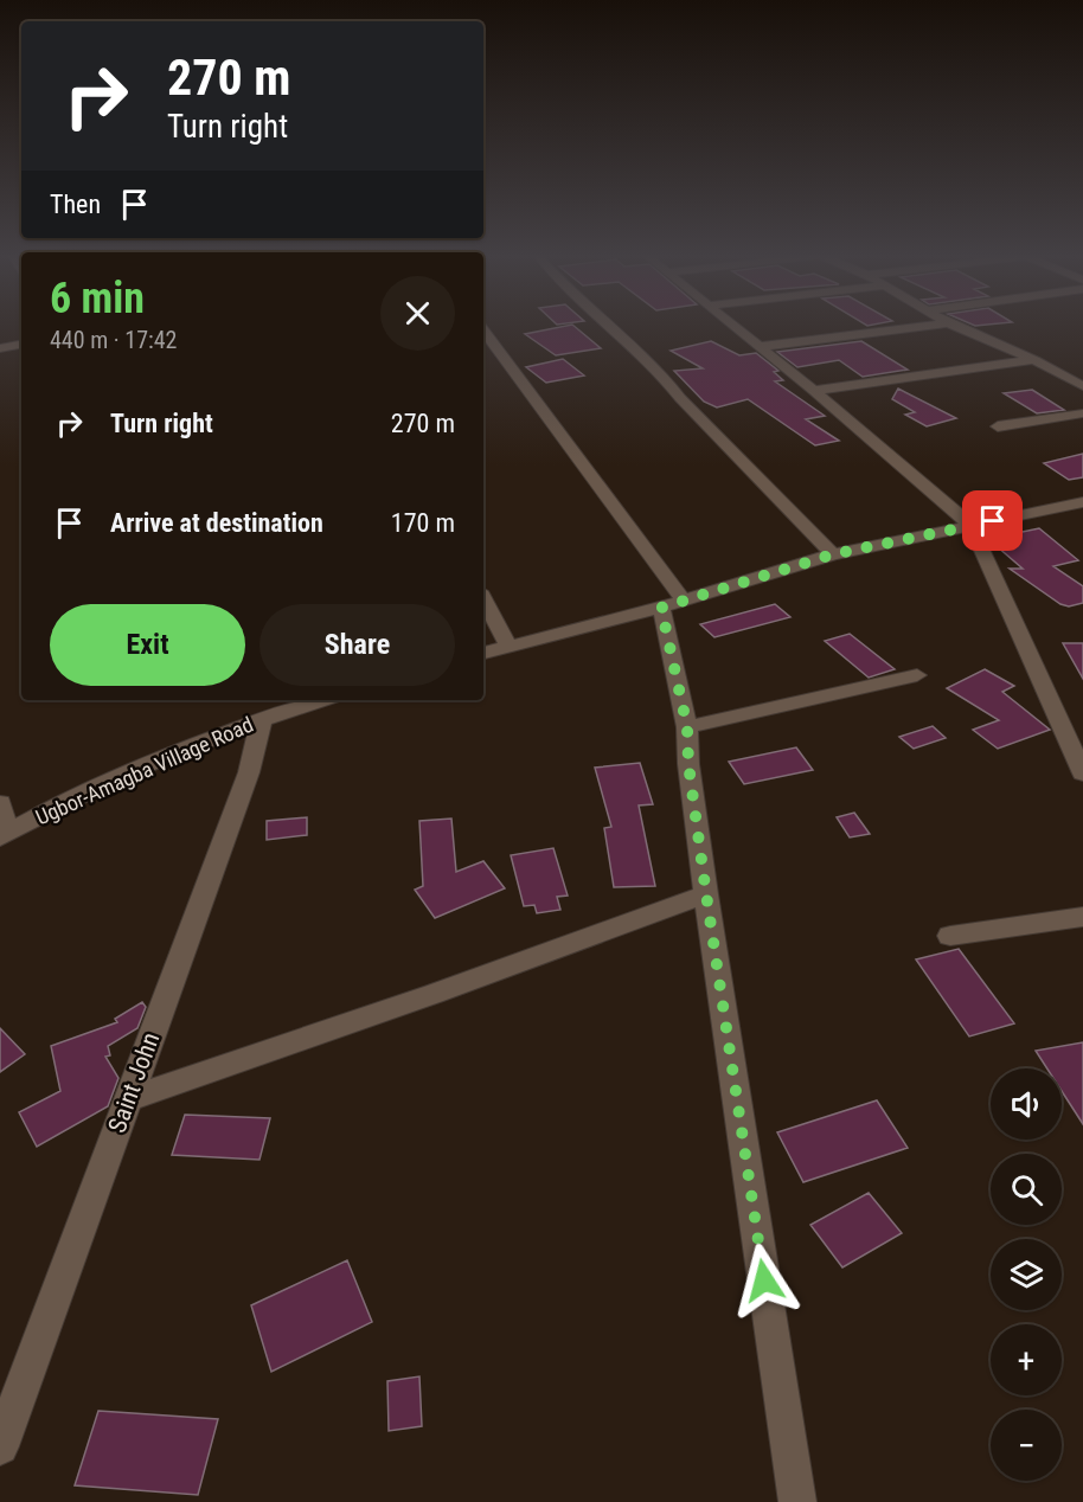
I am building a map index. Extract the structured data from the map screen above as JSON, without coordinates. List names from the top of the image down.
{
  "streets": {
    "street": ["Ugbor-Amagba Village Road", "Saint John"]
  },
  "crossings": [
    ["Ugbor-Amagba Village Road", "Saint John"]
  ],
  "page": {
    "turn": ["270 m", "Turn right"],
    "then": "Then",
    "heading": ["6 min", "440 m · 17:42"],
    "list": [
      {
        "name": "Turn right",
        "value": "270 m"
      },
      {
        "name": "Arrive at destination",
        "value": "170 m"
      }
    ],
    "buttons": ["Exit", "Share"],
    "map_buttons": ["+", "−"]
  }
}
